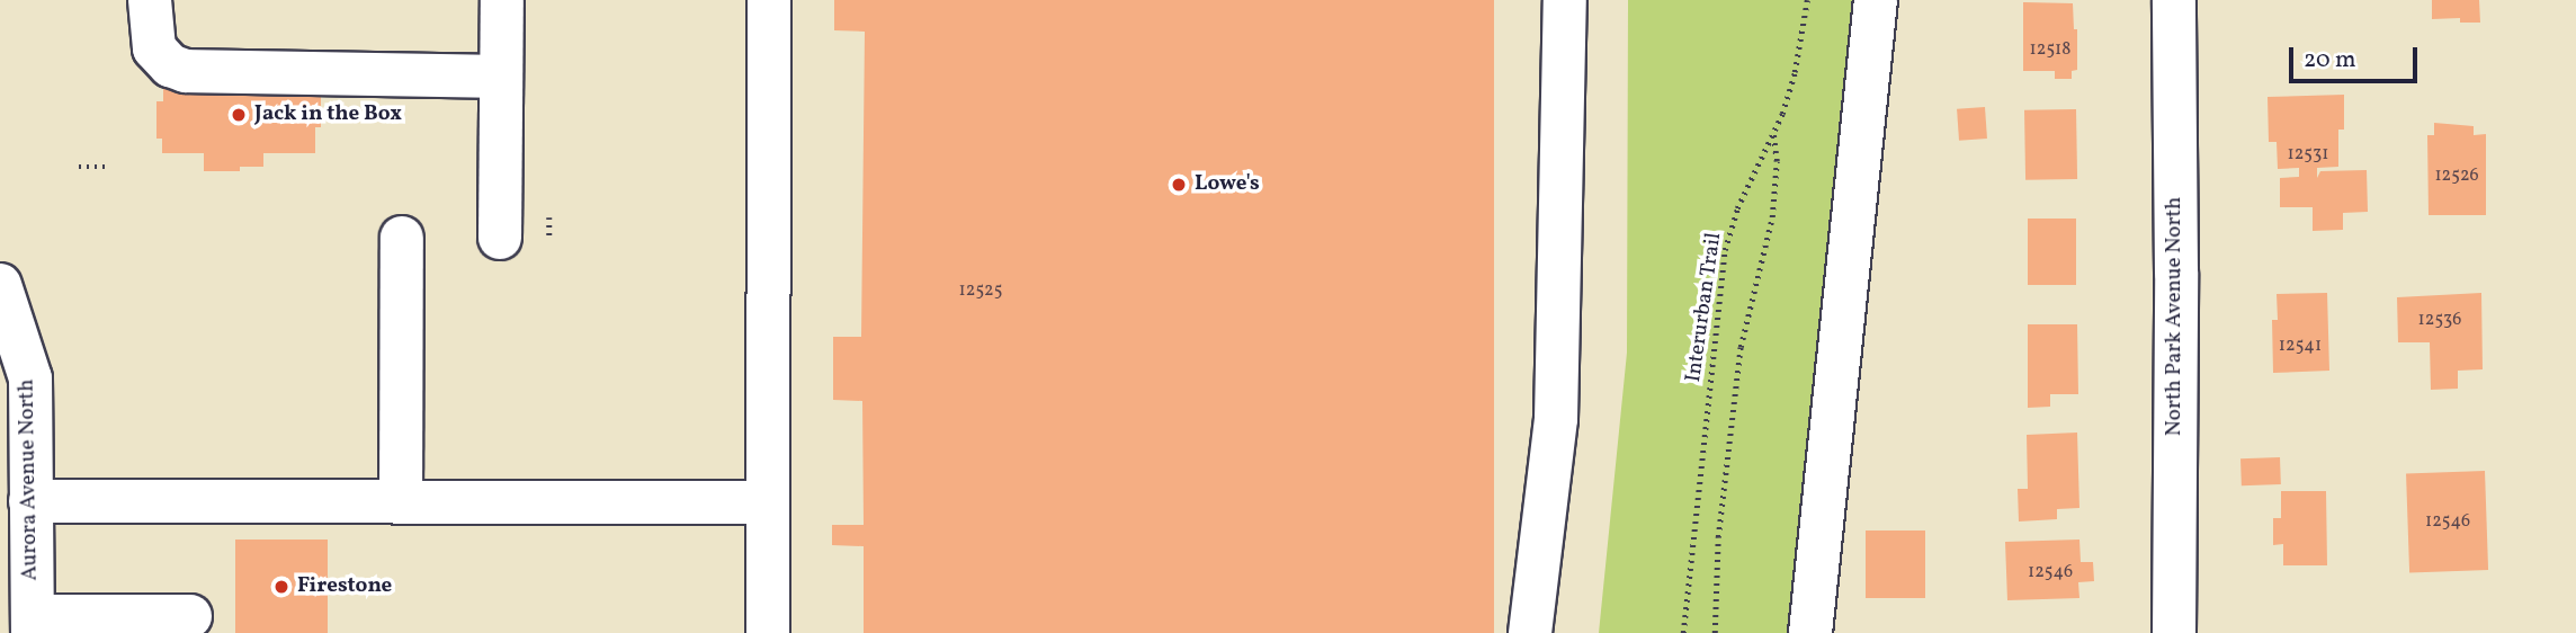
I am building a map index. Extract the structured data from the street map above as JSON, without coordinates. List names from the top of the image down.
{
  "streets": {
    "main road": ["North Park Avenue North", "Aurora Avenue North"],
    "path": ["Interurban Trail"]
  },
  "places": ["Jack in the Box", "Lowe's", "Firestone"],
  "house_numbers": [
    "12518",
    "12531",
    "12526",
    "12525",
    "12536",
    "12541",
    "12546",
    "12546"
  ],
  "scale_bar": "20 m"
}
